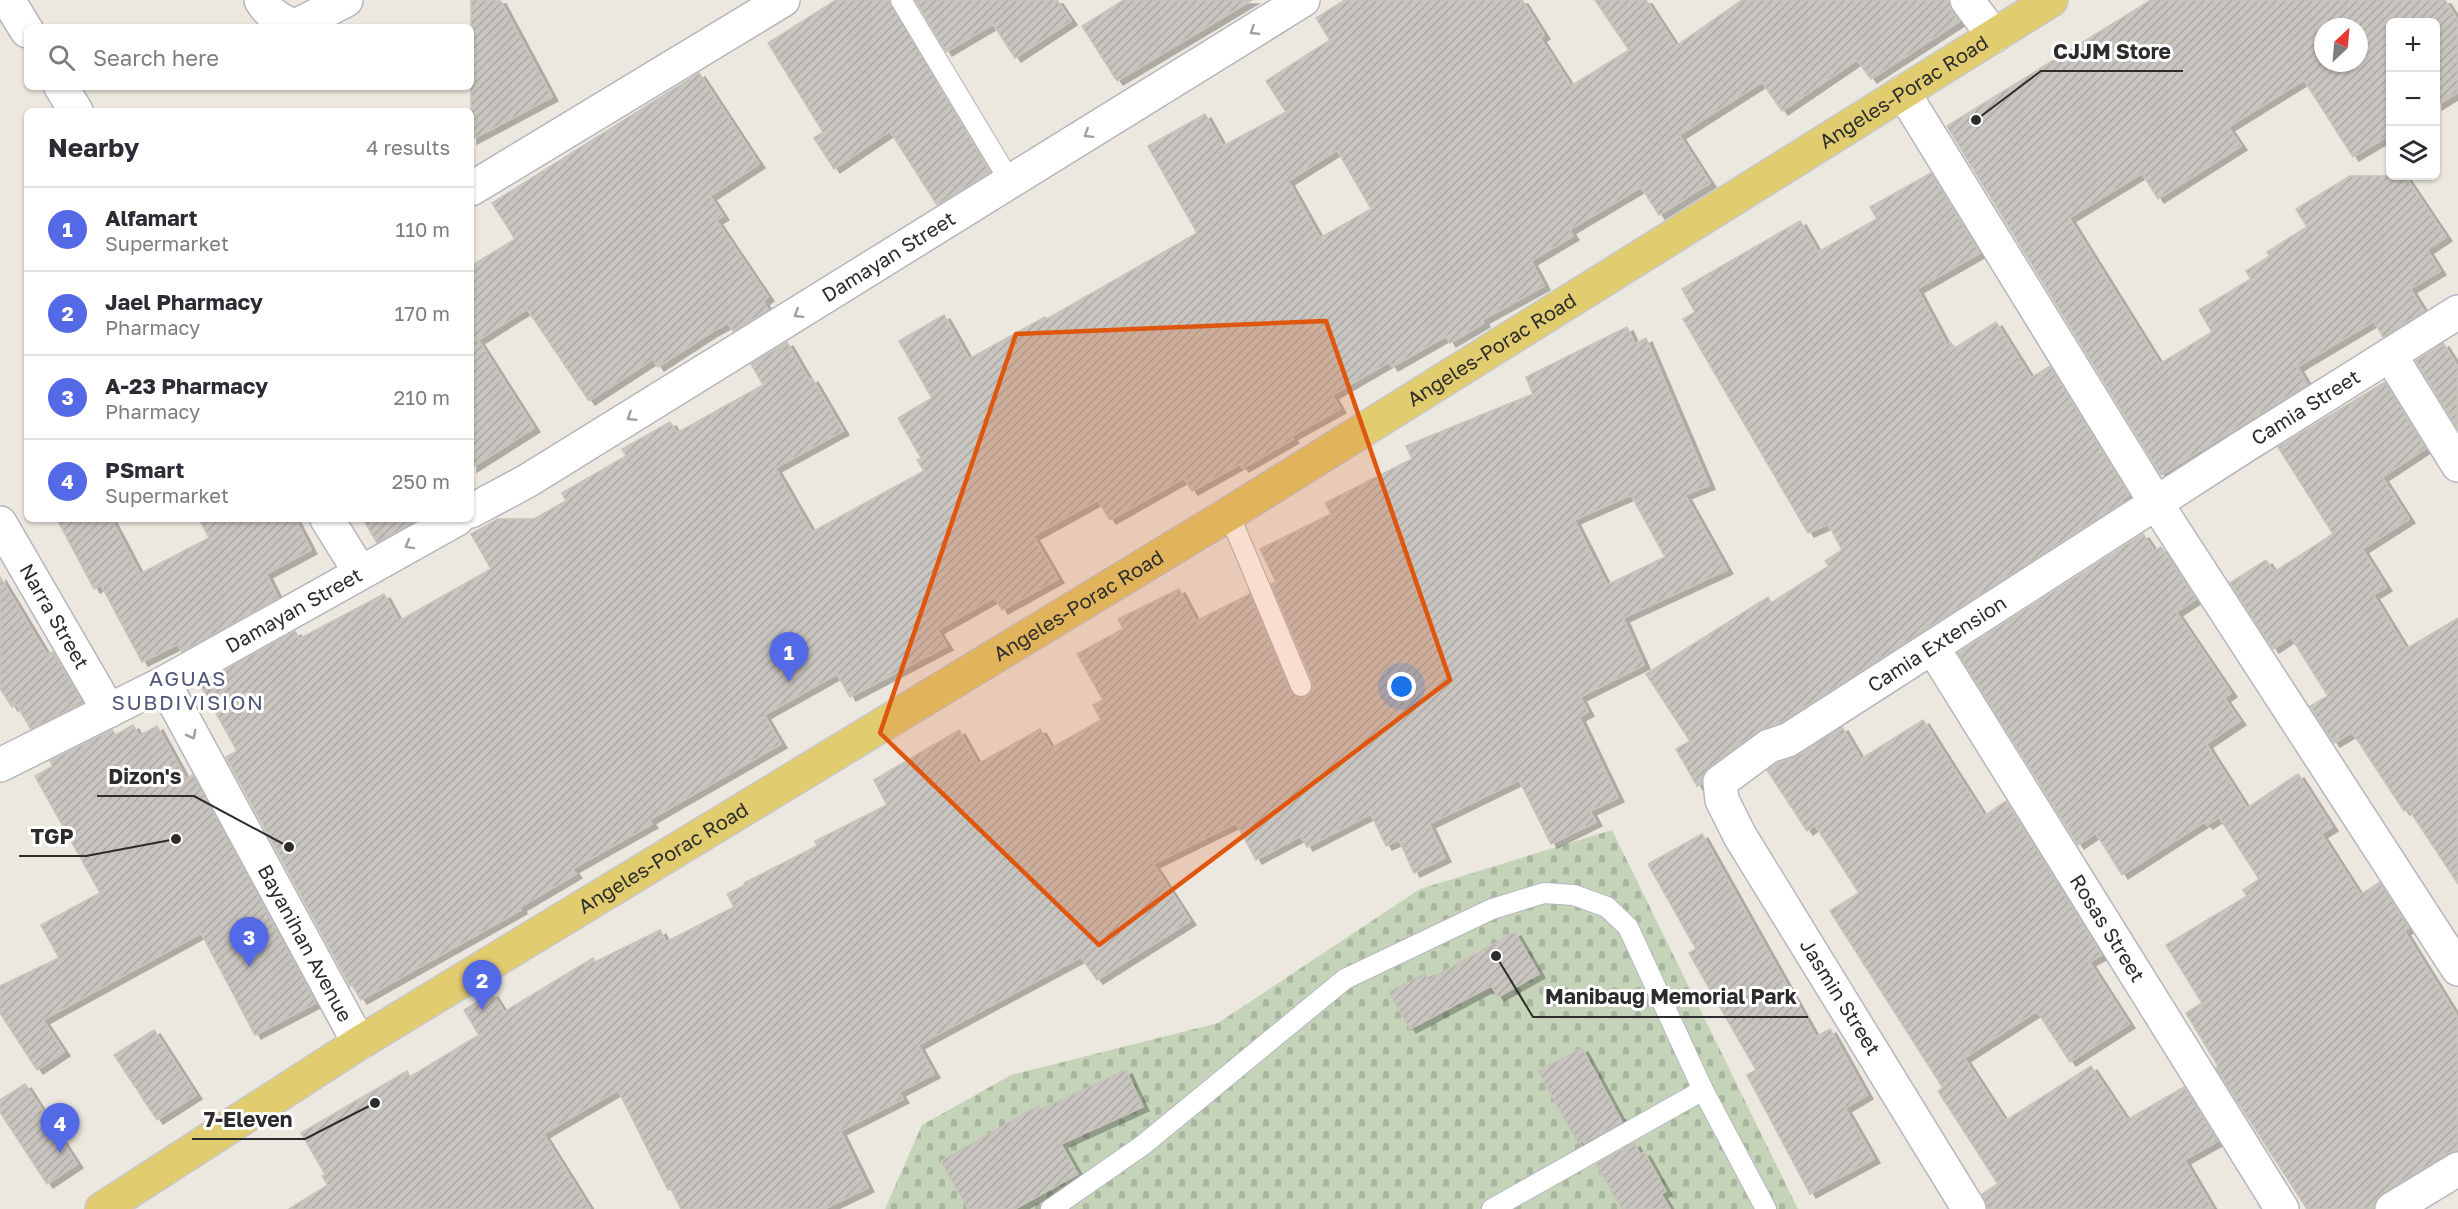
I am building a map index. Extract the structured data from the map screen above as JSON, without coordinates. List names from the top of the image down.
{
  "streets": {
    "main road": ["Angeles-Porac Road"],
    "street": [
      "Damayan Street",
      "Camia Street",
      "Narra Street",
      "Camia Extension",
      "Rosas Street",
      "Bayanihan Avenue",
      "Jasmin Street"
    ]
  },
  "crossings": [
    ["Angeles-Porac Road", "Bayanihan Avenue"],
    ["Damayan Street", "Narra Street"],
    ["Damayan Street", "Bayanihan Avenue"],
    ["Camia Street", "Camia Extension"],
    ["Camia Extension", "Rosas Street"],
    ["Camia Extension", "Jasmin Street"]
  ],
  "one_way": ["Bayanihan Avenue"],
  "districts": ["AGUAS SUBDIVISION"],
  "places": [
    "CJJM Store",
    "TGP",
    "Dizon's",
    "Manibaug Memorial Park",
    "7-Eleven"
  ],
  "north": "top right",
  "page": {
    "map_buttons": ["+", "−"],
    "search": "Search here",
    "heading": ["Nearby", "4 results"],
    "list": [
      {
        "mark": "1",
        "name": "Alfamart",
        "note": "Supermarket",
        "value": "110 m"
      },
      {
        "mark": "2",
        "name": "Jael Pharmacy",
        "note": "Pharmacy",
        "value": "170 m"
      },
      {
        "mark": "3",
        "name": "A-23 Pharmacy",
        "note": "Pharmacy",
        "value": "210 m"
      },
      {
        "mark": "4",
        "name": "PSmart",
        "note": "Supermarket",
        "value": "250 m"
      }
    ],
    "pins": [
      "1",
      "3",
      "2",
      "4"
    ]
  }
}
